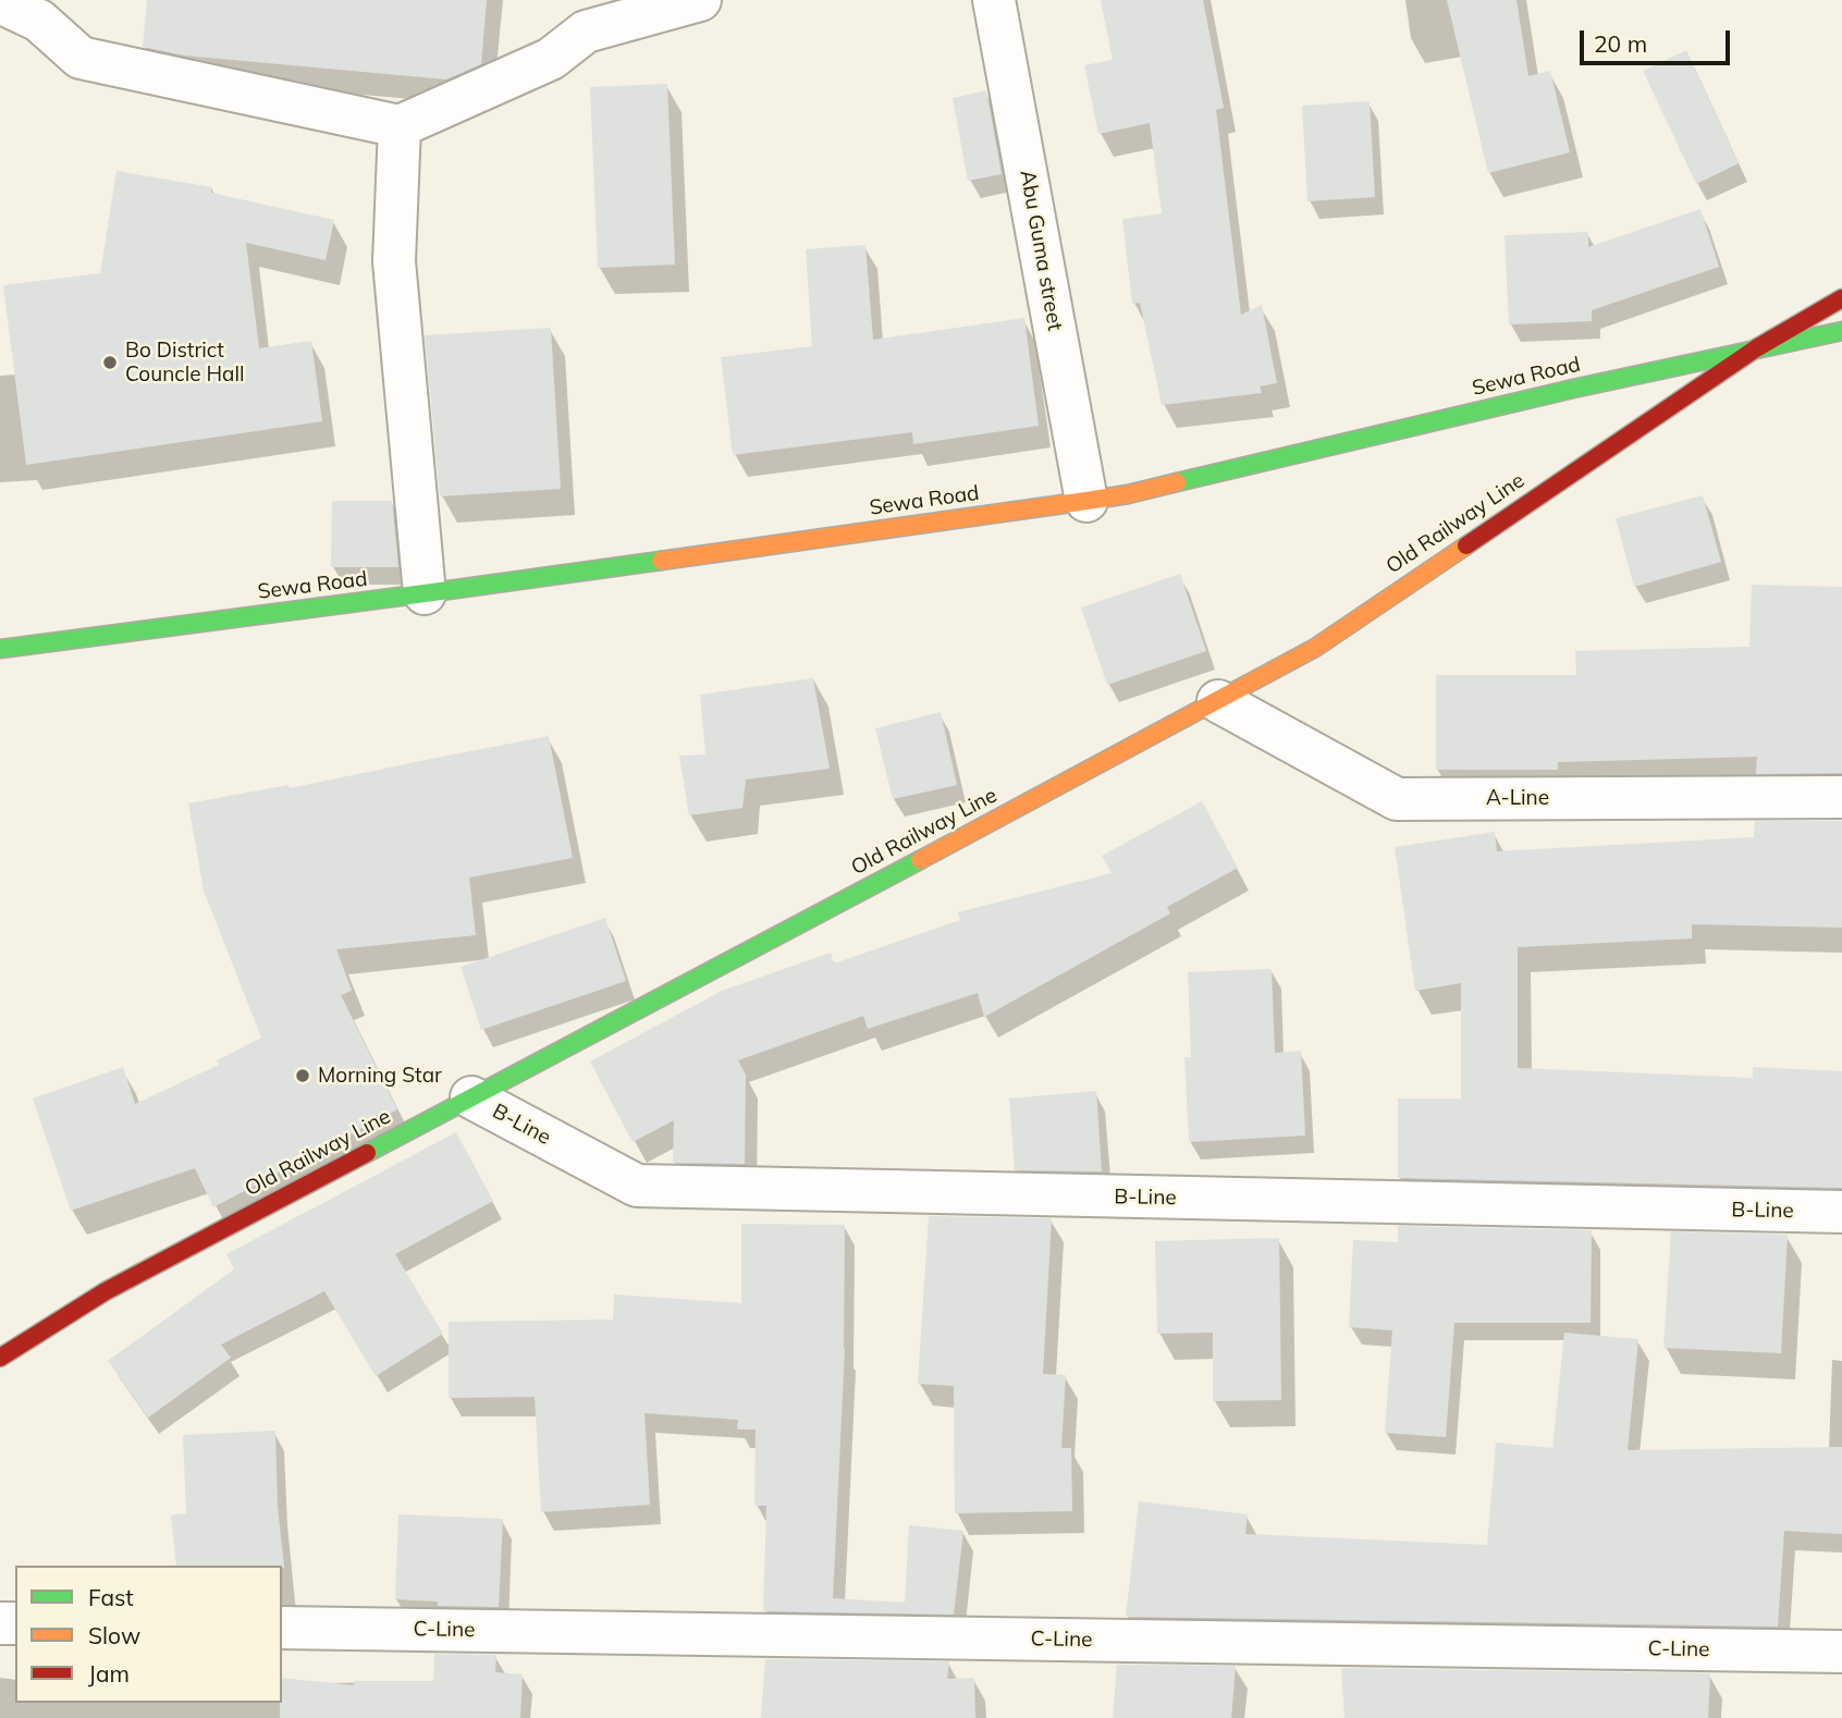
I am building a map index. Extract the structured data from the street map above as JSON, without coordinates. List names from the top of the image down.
{
  "streets": {
    "street": [
      "Abu Guma street",
      "Sewa Road",
      "Old Railway Line",
      "A-Line",
      "B-Line",
      "C-Line"
    ]
  },
  "crossings": [
    ["Abu Guma street", "Sewa Road"],
    ["Sewa Road", "Old Railway Line"],
    ["Old Railway Line", "A-Line"],
    ["Old Railway Line", "B-Line"]
  ],
  "places": ["Bo District Councle Hall", "Morning Star"],
  "legend": ["Fast", "Slow", "Jam"],
  "scale_bar": "20 m"
}
